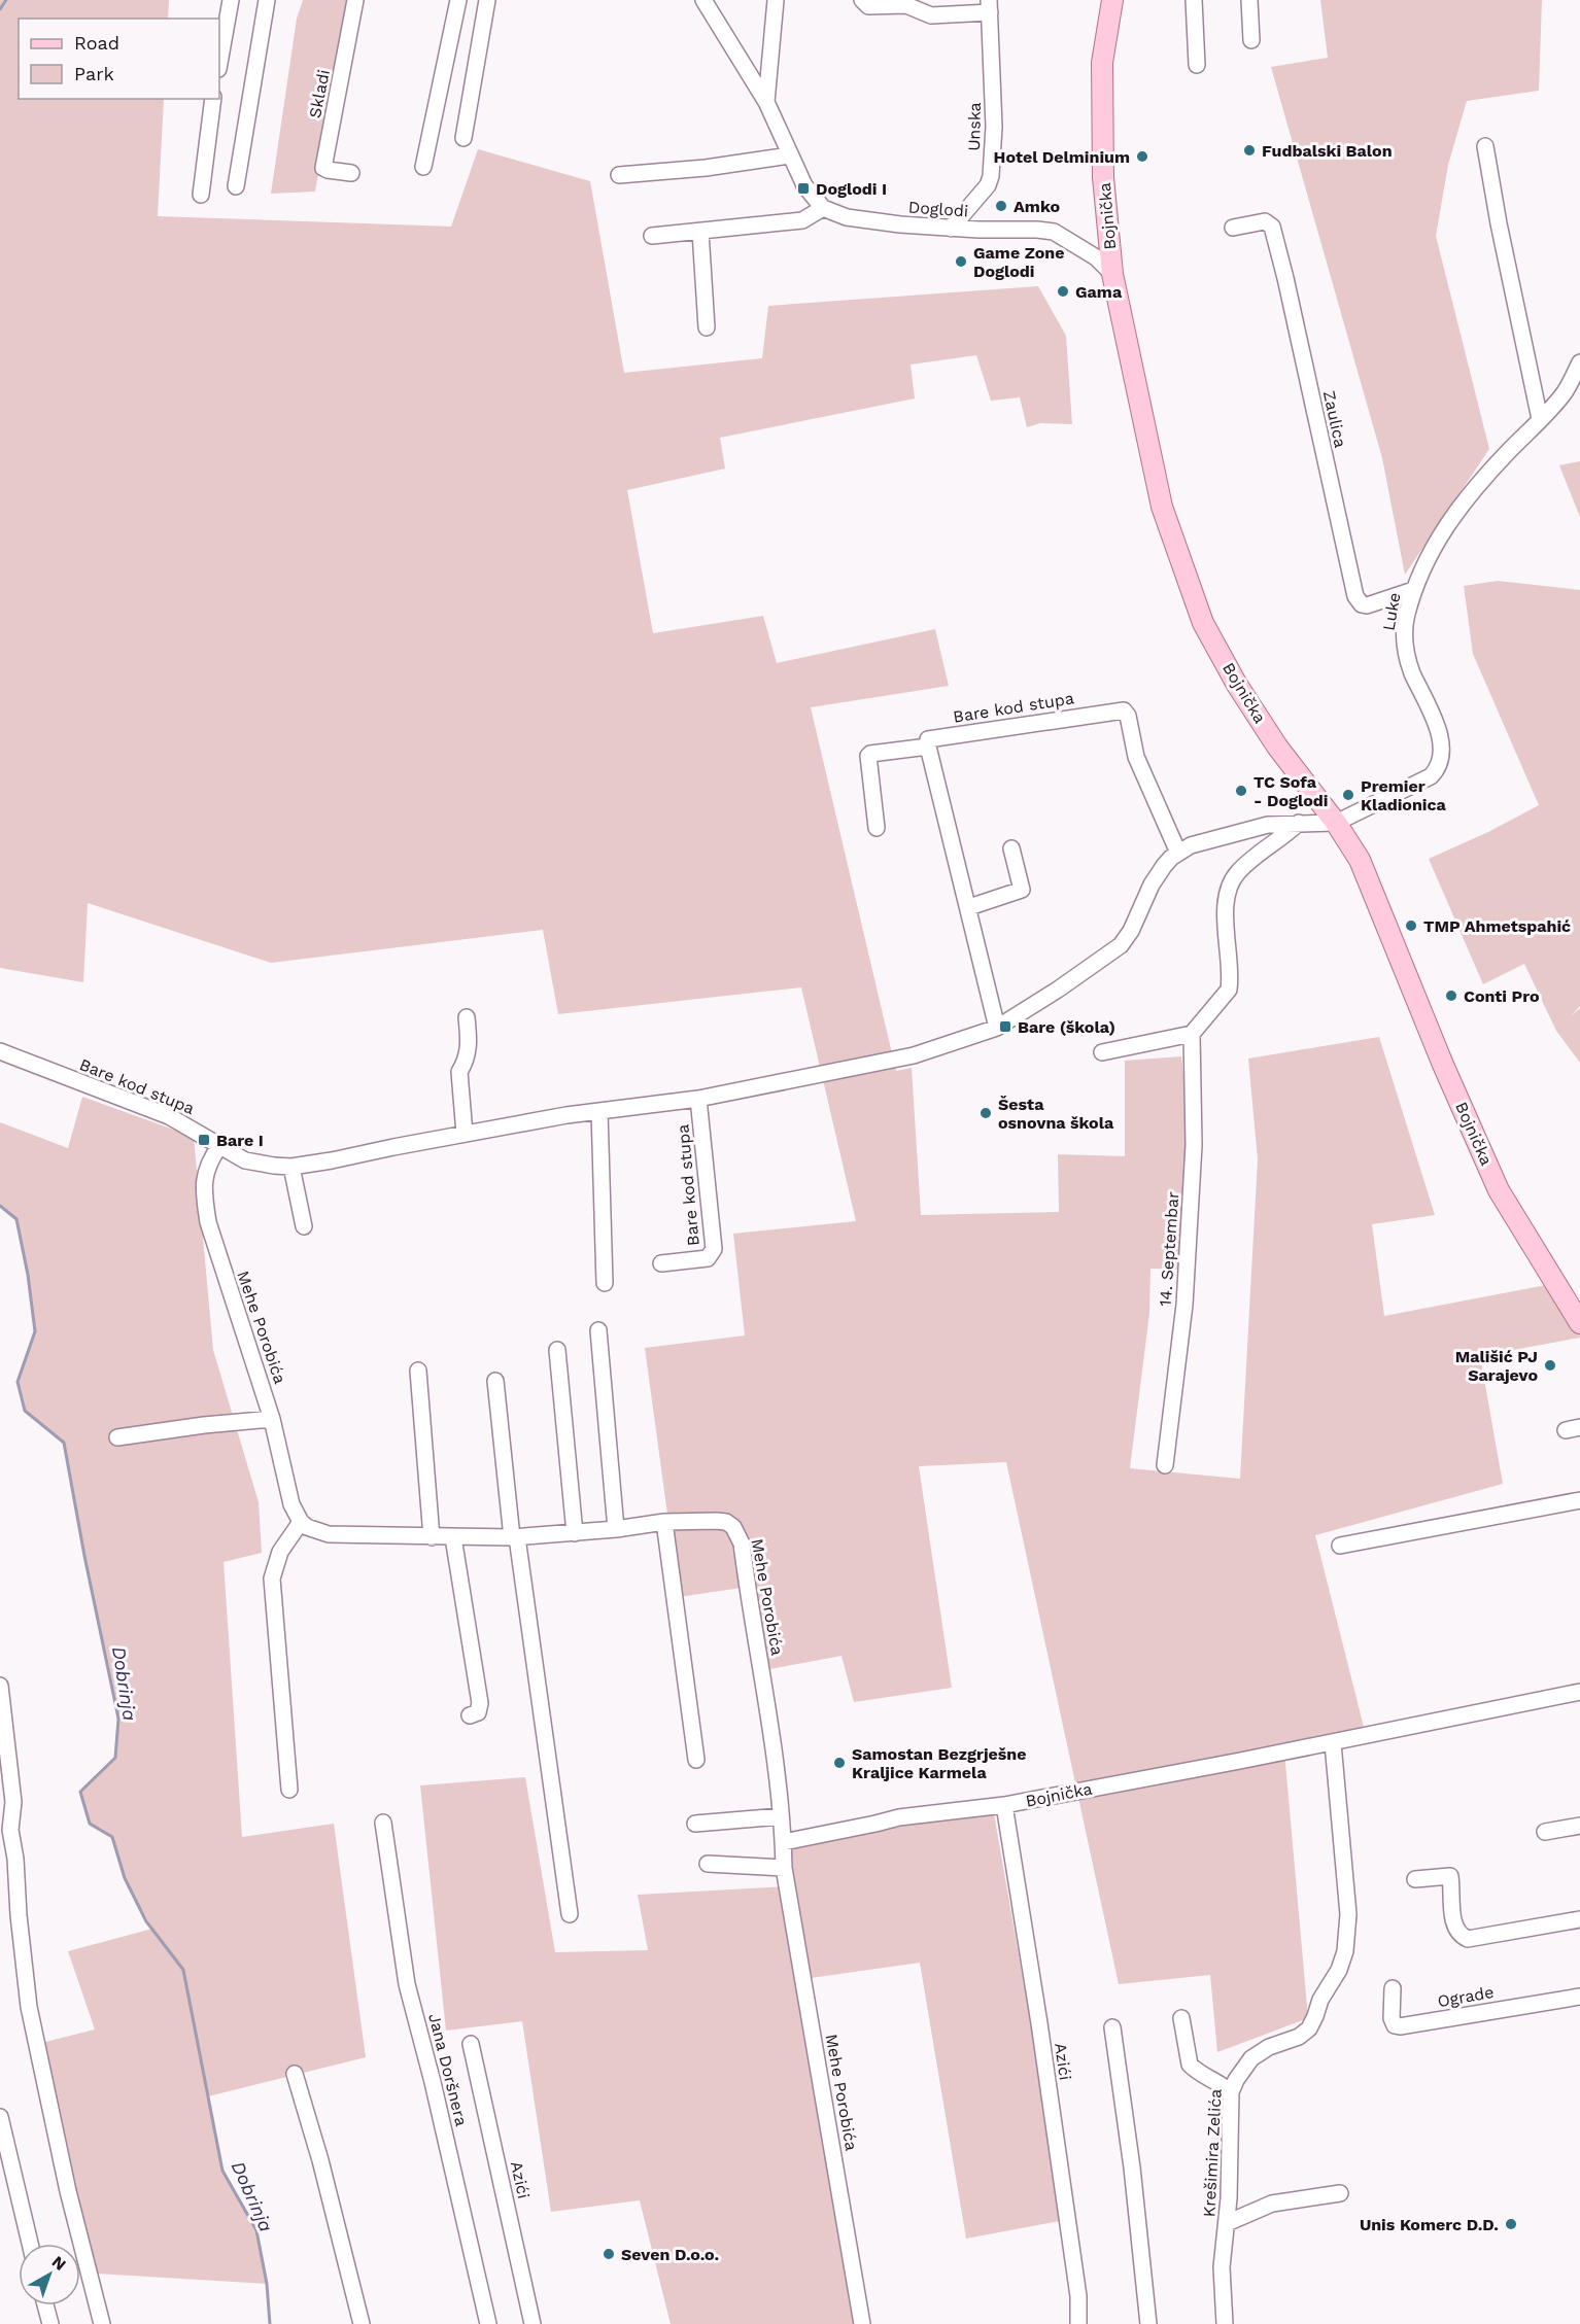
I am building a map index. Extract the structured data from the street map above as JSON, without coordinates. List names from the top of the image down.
{
  "streets": {
    "main road": ["Bojnička"],
    "street": [
      "Skladi",
      "Unska",
      "Doglodi",
      "Zaulica",
      "Luke",
      "Bare kod stupa",
      "14. Septembar",
      "Mehe Porobića",
      "Ograde",
      "Azići",
      "Jana Doršnera",
      "Krešimira Zelića"
    ]
  },
  "crossings": [
    ["Unska", "Doglodi"],
    ["Doglodi", "Bojnička"],
    ["Bojnička", "Luke"],
    ["Bojnička", "Bare kod stupa"],
    ["Bojnička", "Mehe Porobića"],
    ["Bojnička", "Azići"],
    ["Bojnička", "Krešimira Zelića"],
    ["Zaulica", "Luke"],
    ["Luke", "Bare kod stupa"],
    ["Bare kod stupa", "Mehe Porobića"]
  ],
  "water": ["Dobrinja"],
  "places": {
    "other": [
      "Fudbalski Balon",
      "Hotel Delminium",
      "Amko",
      "Game Zone Doglodi",
      "Gama",
      "TC Sofa - Doglodi",
      "Premier Kladionica",
      "TMP Ahmetspahić",
      "Conti Pro",
      "Šesta osnovna škola",
      "Mališić PJ Sarajevo",
      "Samostan Bezgrješne Kraljice Karmela",
      "Unis Komerc D.D.",
      "Seven D.o.o."
    ],
    "transit": ["Doglodi I", "Bare (škola)", "Bare I"]
  },
  "legend": ["Road", "Park"],
  "north": "top right"
}
